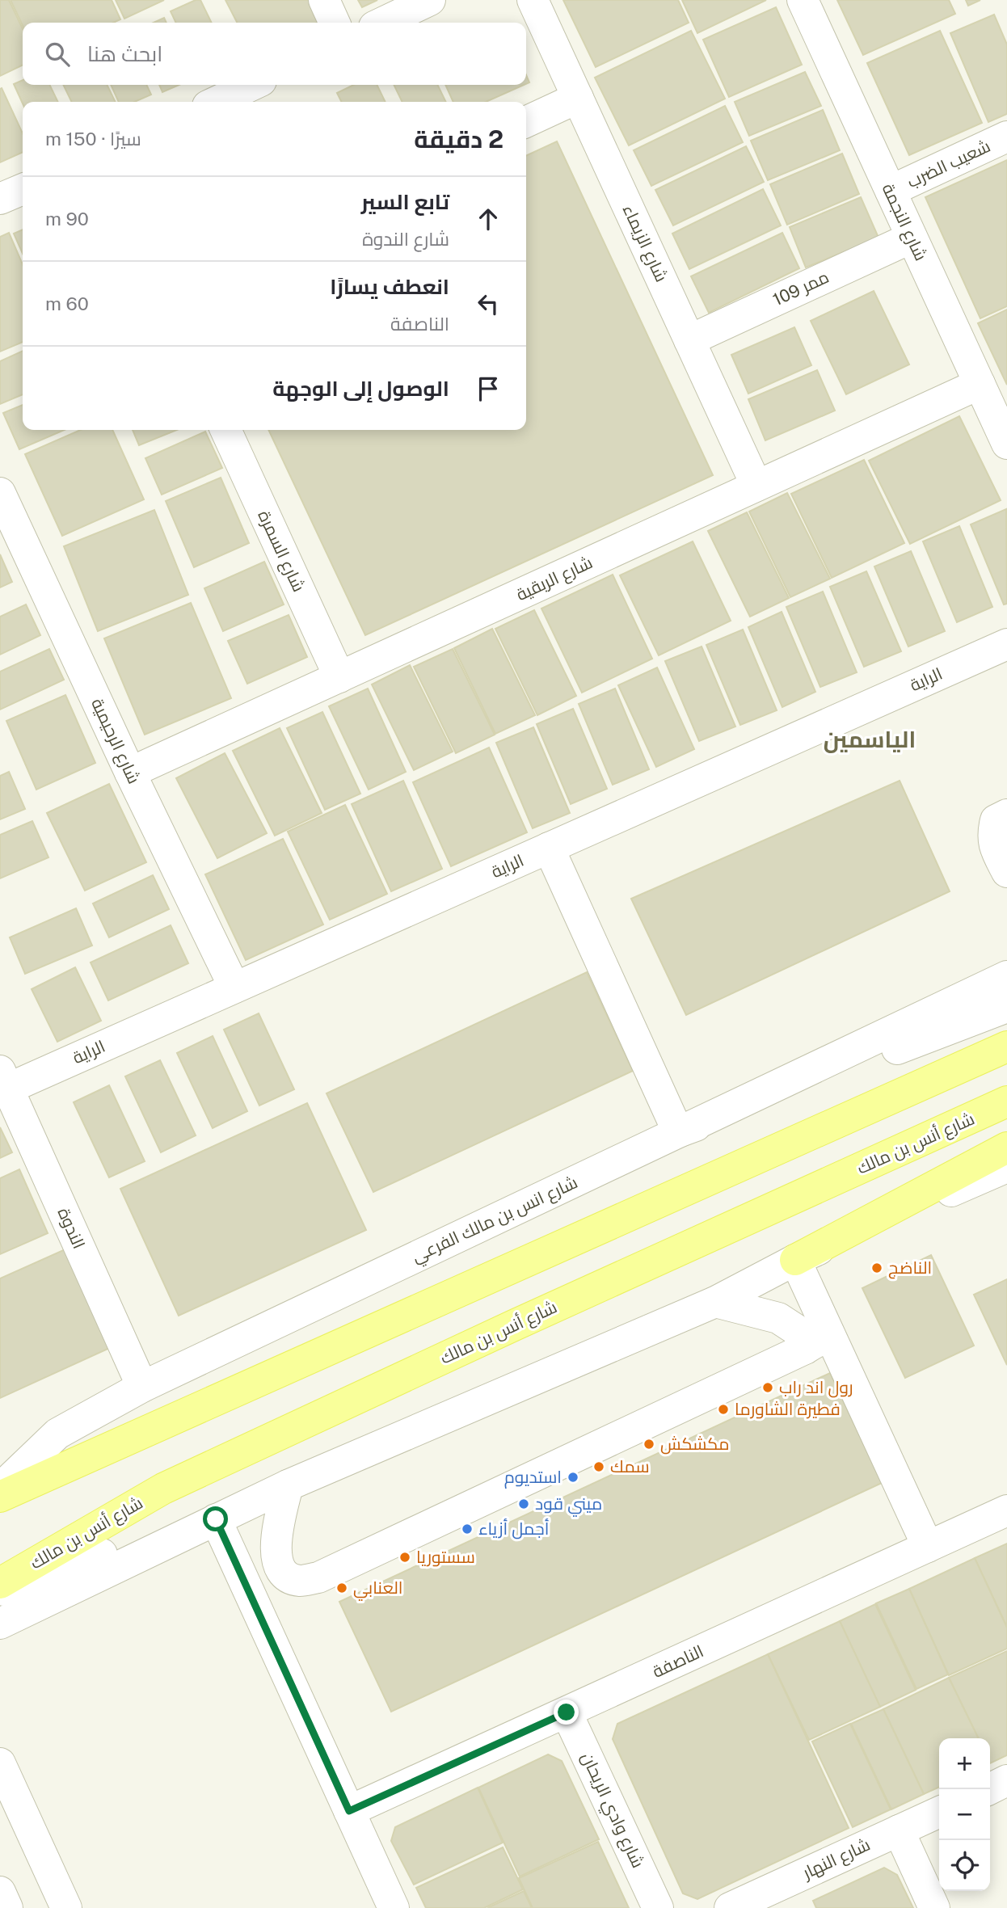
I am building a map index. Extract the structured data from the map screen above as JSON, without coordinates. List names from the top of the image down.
{
  "streets": {
    "main road": ["شارع أنس بن مالك"],
    "street": [
      "شعيب الضرب",
      "شارع النجمة",
      "شارع الزيماء",
      "ممر 109",
      "شارع السمرة",
      "شارع الربقية",
      "الراية",
      "شارع الرحيمية",
      "شارع انس بن مالك الفرعي",
      "الندوة",
      "الناصفة",
      "شارع وادي الريحان",
      "شارع النهار"
    ]
  },
  "crossings": [
    ["شعيب الضرب", "شارع النجمة"],
    ["شارع النجمة", "ممر 109"],
    ["شارع النجمة", "شارع الربقية"],
    ["شارع الزيماء", "ممر 109"],
    ["شارع الزيماء", "شارع الربقية"],
    ["شارع السمرة", "شارع الربقية"],
    ["شارع الربقية", "شارع الرحيمية"],
    ["الراية", "شارع الرحيمية"],
    ["الراية", "الندوة"],
    ["شارع انس بن مالك الفرعي", "الندوة"],
    ["الناصفة", "شارع وادي الريحان"]
  ],
  "districts": ["الياسمين"],
  "places": [
    "الناضج",
    "رول اند راب",
    "فطيرة الشاورما",
    "مكشكش",
    "سمك",
    "استديوم",
    "ميني قود",
    "أجمل أزياء",
    "سستوريا",
    "العنابي"
  ],
  "page": {
    "search": "ابحث هنا",
    "heading": ["2 دقيقة", "سيرًا · 150 m"],
    "list": [
      ["تابع السير", "شارع الندوة", "90 m"],
      ["انعطف يسارًا", "الناصفة", "60 m"],
      "الوصول إلى الوجهة"
    ],
    "map_buttons": ["+", "−"]
  }
}
